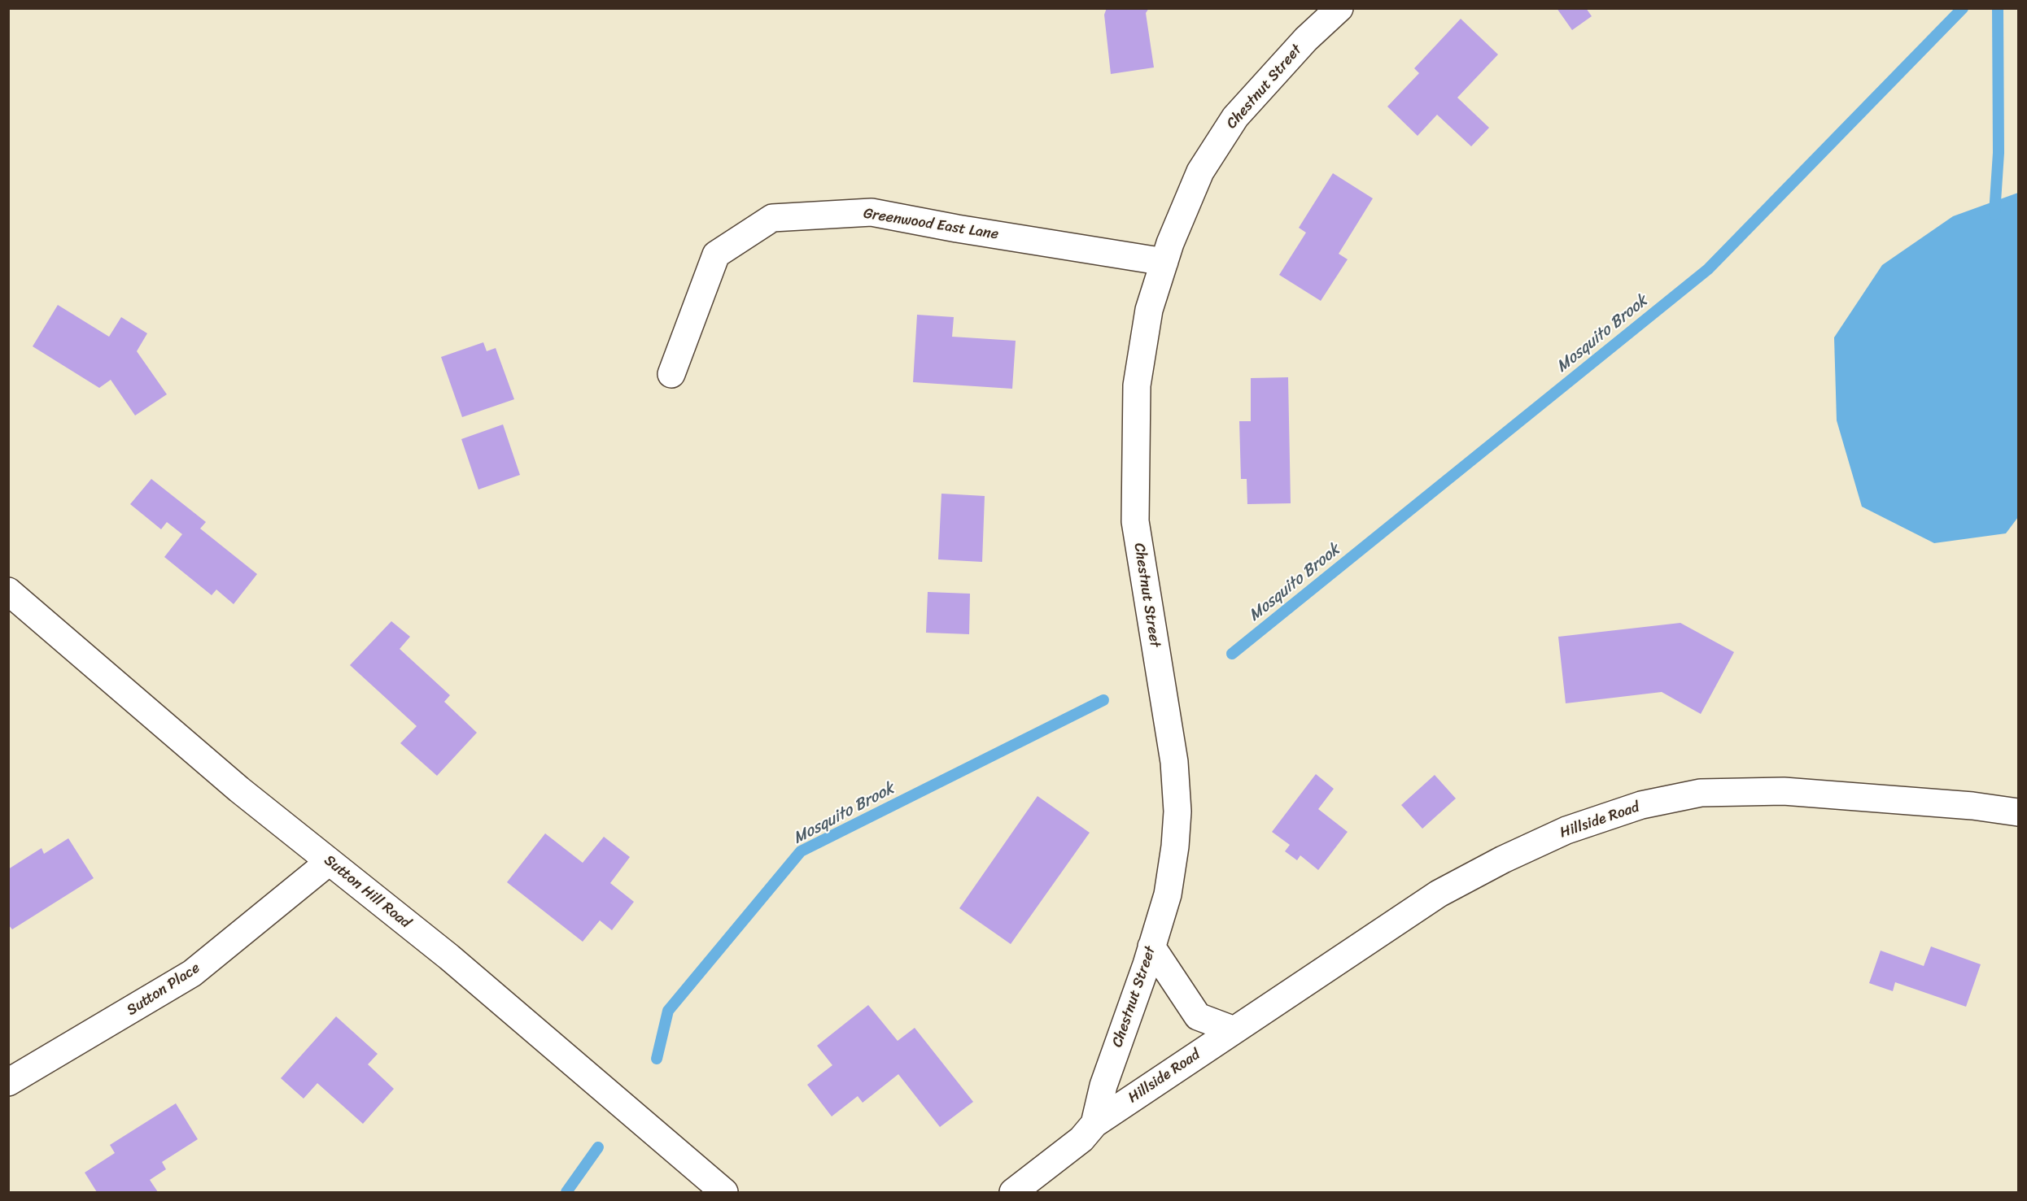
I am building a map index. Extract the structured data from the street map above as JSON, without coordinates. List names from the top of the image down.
{
  "streets": {
    "street": [
      "Chestnut Street",
      "Greenwood East Lane",
      "Hillside Road",
      "Sutton Hill Road",
      "Sutton Place"
    ]
  },
  "crossings": [
    ["Chestnut Street", "Greenwood East Lane"],
    ["Chestnut Street", "Hillside Road"],
    ["Sutton Hill Road", "Sutton Place"]
  ],
  "water": ["Mosquito Brook"]
}
